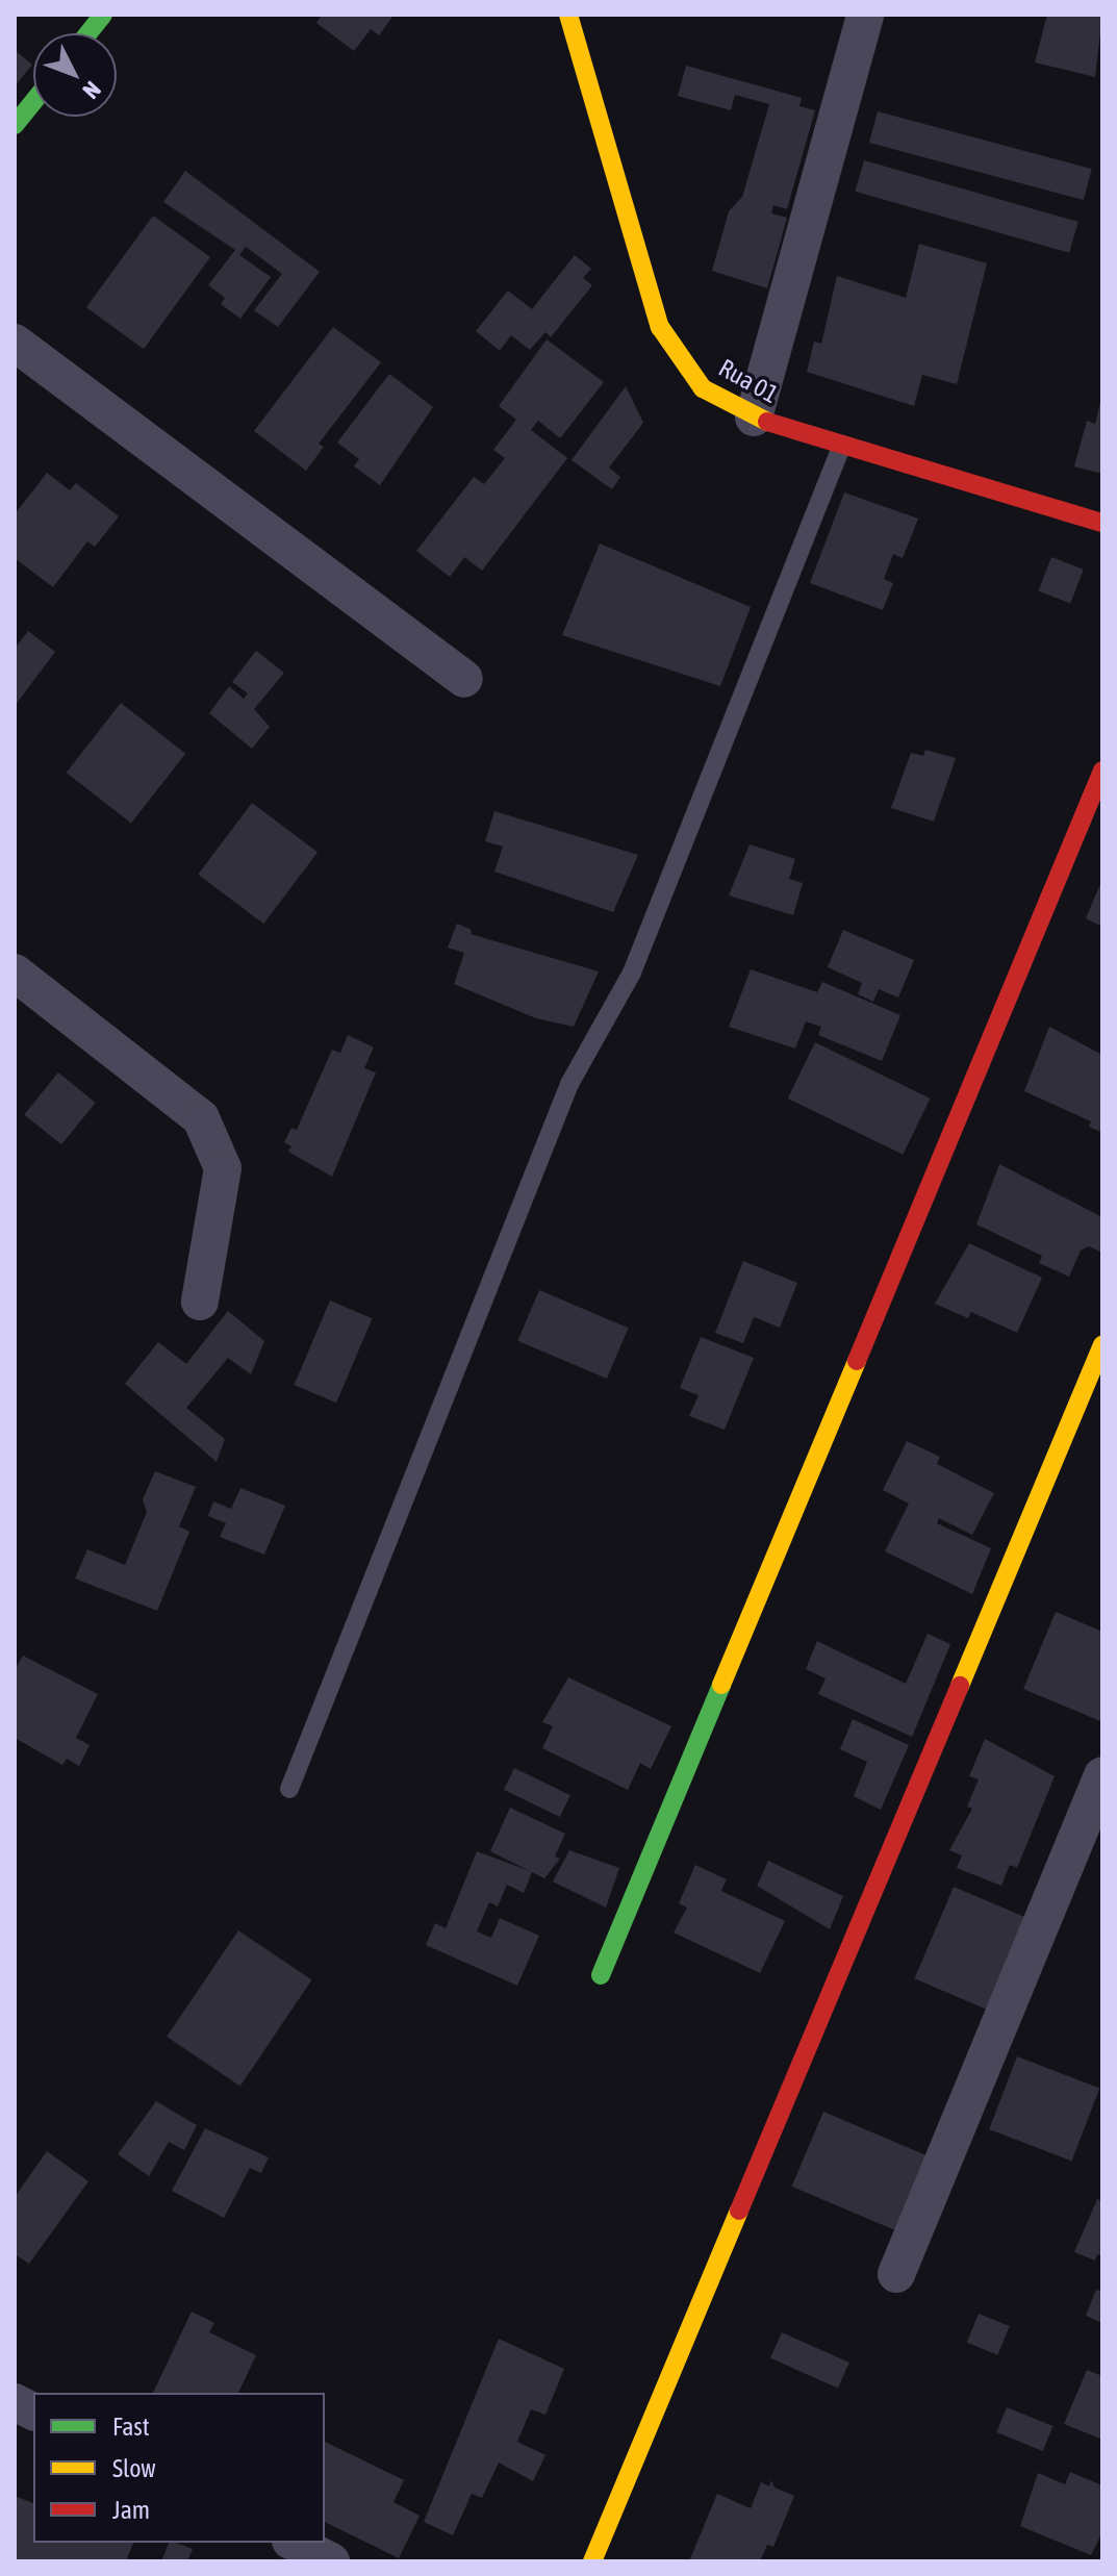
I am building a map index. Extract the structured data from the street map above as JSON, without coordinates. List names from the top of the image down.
{
  "streets": {
    "street": ["Rua 01"]
  },
  "legend": ["Fast", "Slow", "Jam"],
  "north": "bottom right"
}
